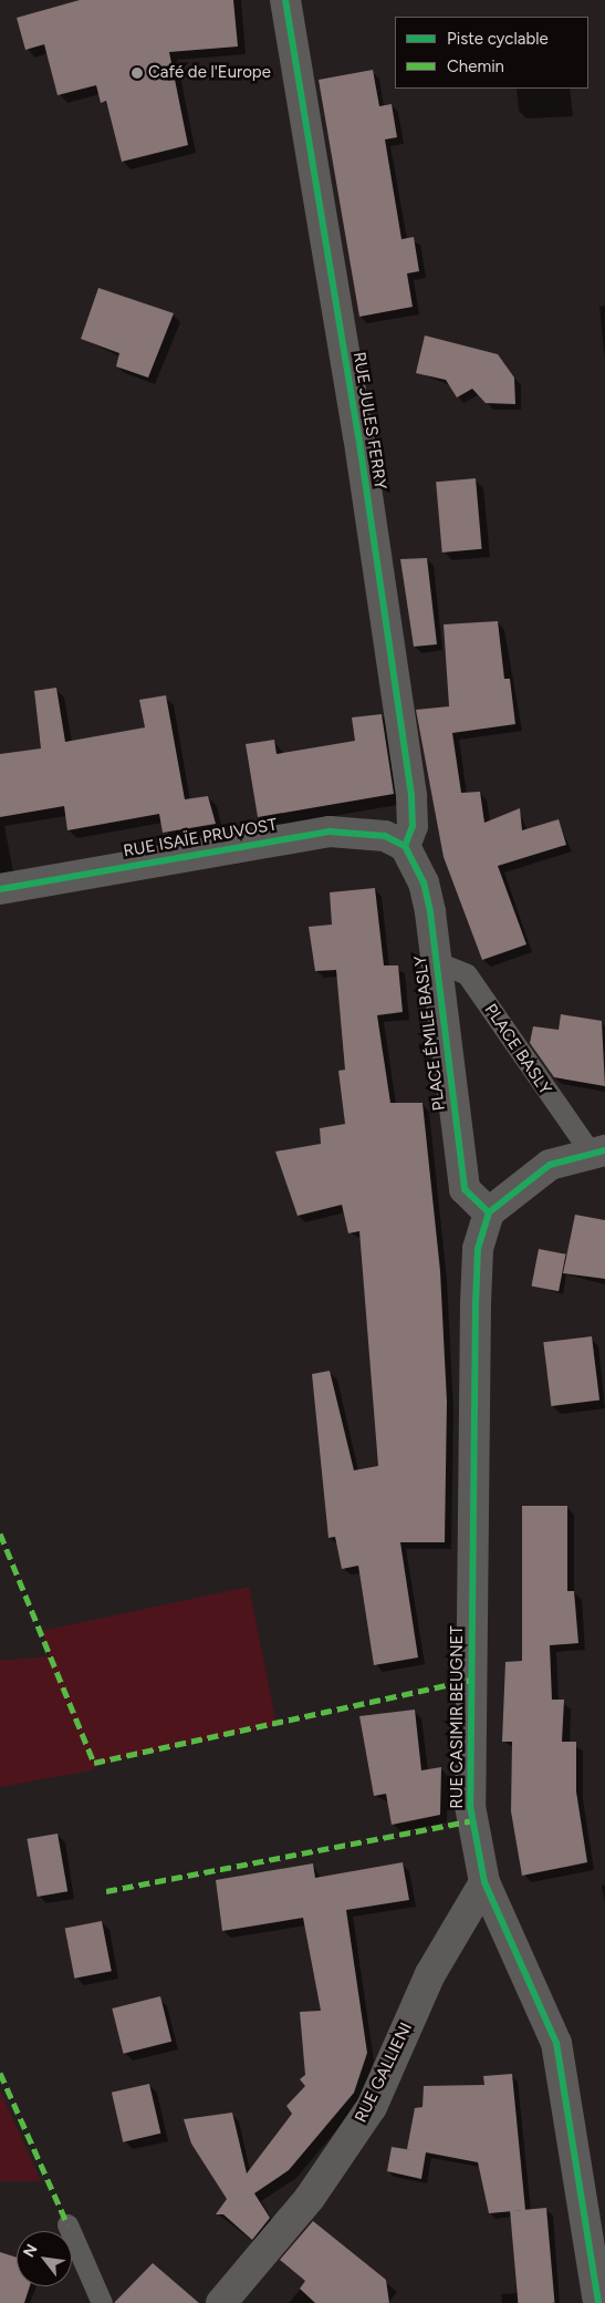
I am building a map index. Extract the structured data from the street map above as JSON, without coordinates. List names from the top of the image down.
{
  "streets": {
    "street": [
      "RUE JULES FERRY",
      "RUE ISAÏE PRUVOST",
      "PLACE ÉMILE BASLY",
      "RUE CASIMIR BEUGNET",
      "RUE GALLIENI"
    ],
    "lane": ["PLACE BASLY"]
  },
  "crossings": [
    ["RUE JULES FERRY", "RUE ISAÏE PRUVOST"],
    ["RUE JULES FERRY", "PLACE ÉMILE BASLY"],
    ["RUE ISAÏE PRUVOST", "PLACE ÉMILE BASLY"],
    ["PLACE ÉMILE BASLY", "PLACE BASLY"],
    ["PLACE ÉMILE BASLY", "RUE CASIMIR BEUGNET"],
    ["RUE CASIMIR BEUGNET", "RUE GALLIENI"]
  ],
  "places": ["Café de l'Europe"],
  "legend": ["Piste cyclable", "Chemin"],
  "north": "top left"
}
